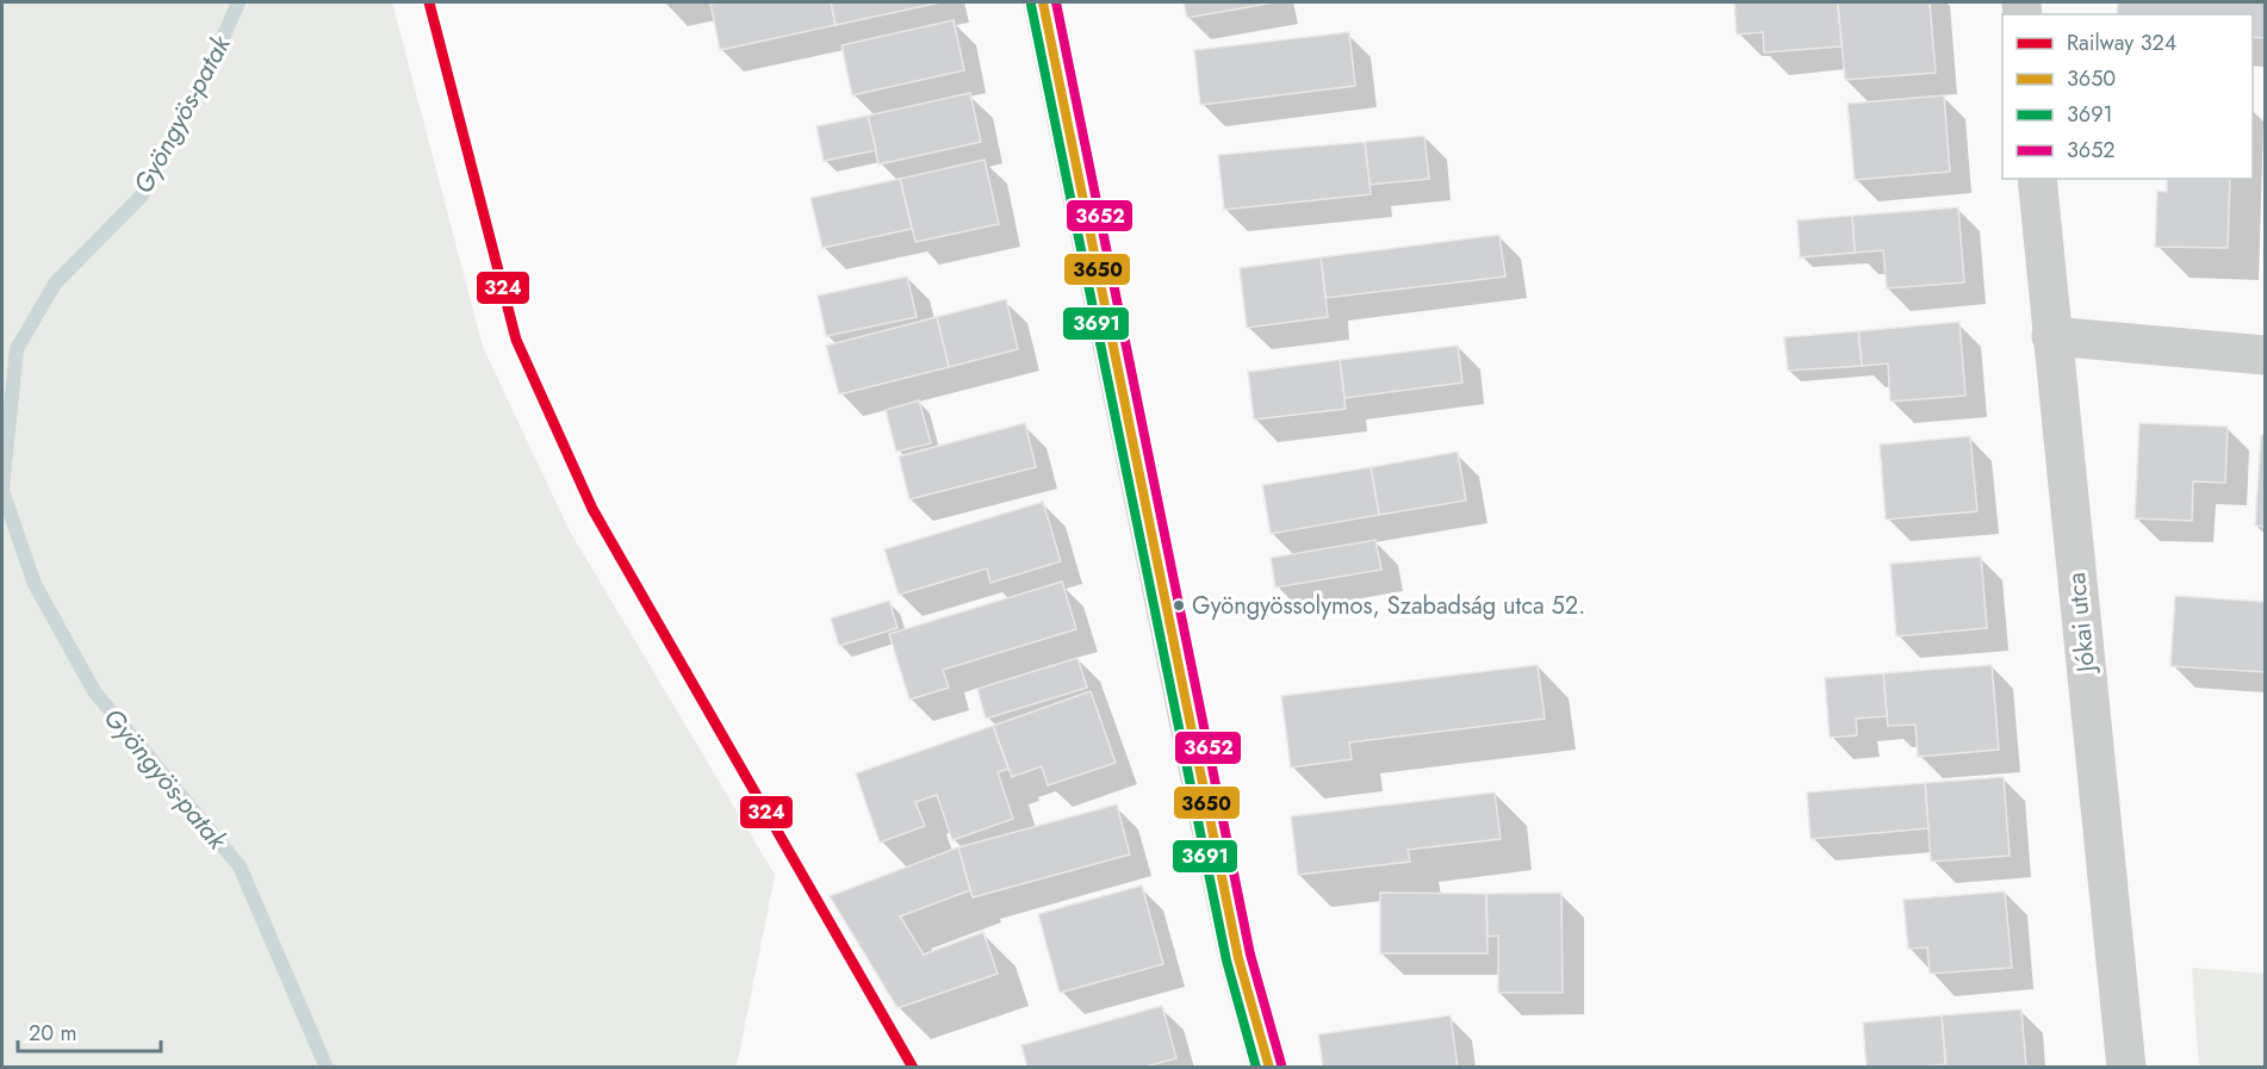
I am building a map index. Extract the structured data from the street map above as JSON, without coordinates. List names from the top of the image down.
{
  "streets": {
    "street": ["Jókai utca"]
  },
  "water": ["Gyöngyös-patak"],
  "places": ["Gyöngyössolymos, Szabadság utca 52."],
  "lines": [
    "rail line 324",
    "transit line 3650",
    "transit line 3652",
    "transit line 3691"
  ],
  "legend": [
    "Railway 324",
    "3650",
    "3691",
    "3652"
  ],
  "scale_bar": "20 m"
}
